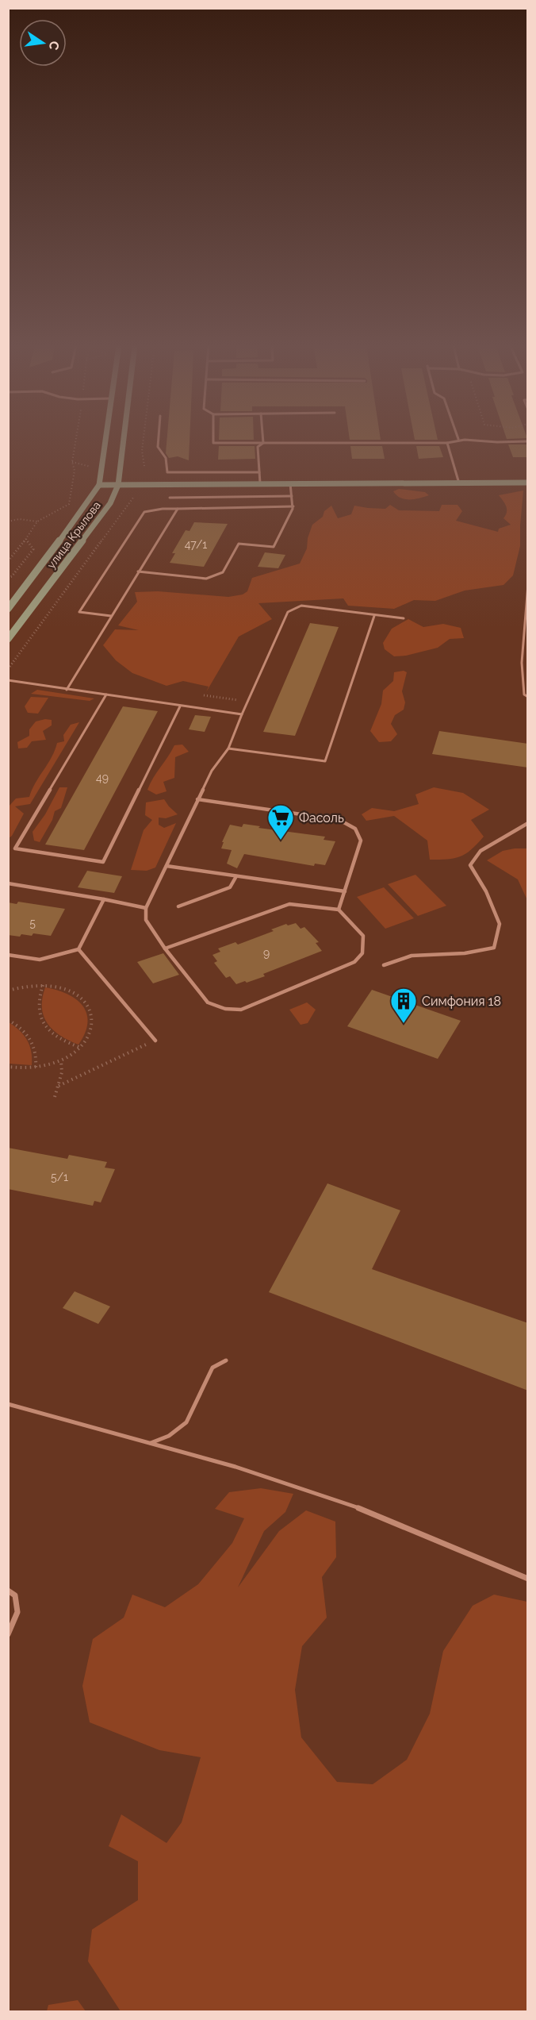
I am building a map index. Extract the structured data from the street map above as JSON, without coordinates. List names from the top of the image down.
{
  "streets": {
    "main road": ["улица Крылова"]
  },
  "places": {
    "supermarket": ["Фасоль"],
    "building": ["Симфония 18"]
  },
  "house_numbers": [
    "47/1",
    "49",
    "5",
    "9",
    "5/1"
  ],
  "north": "right"
}
